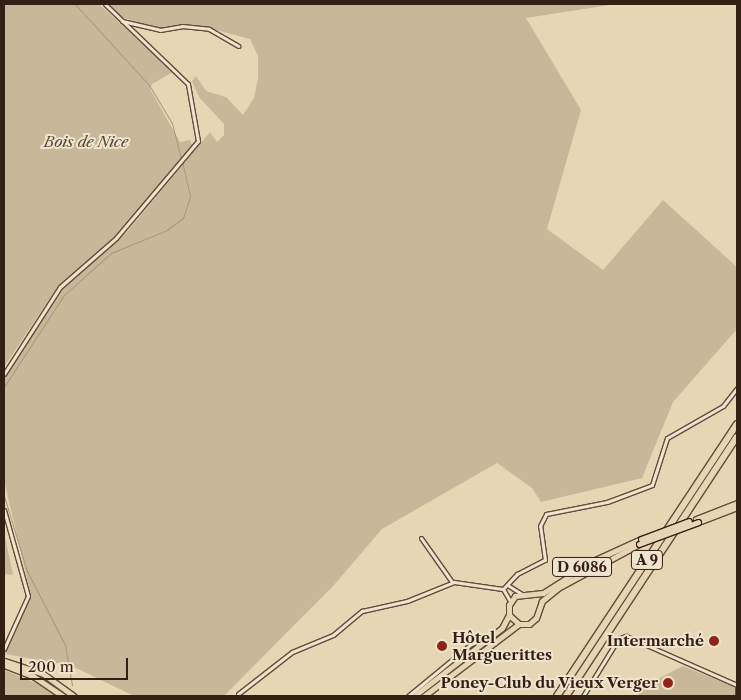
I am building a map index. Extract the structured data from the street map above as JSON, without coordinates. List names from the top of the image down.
{
  "streets": {
    "highway": ["A 9"],
    "main road": ["D 6086"]
  },
  "parks": ["Bois de Nice"],
  "places": ["Intermarché", "Hôtel Marguerittes", "Poney-Club du Vieux Verger"],
  "scale_bar": "200 m"
}
